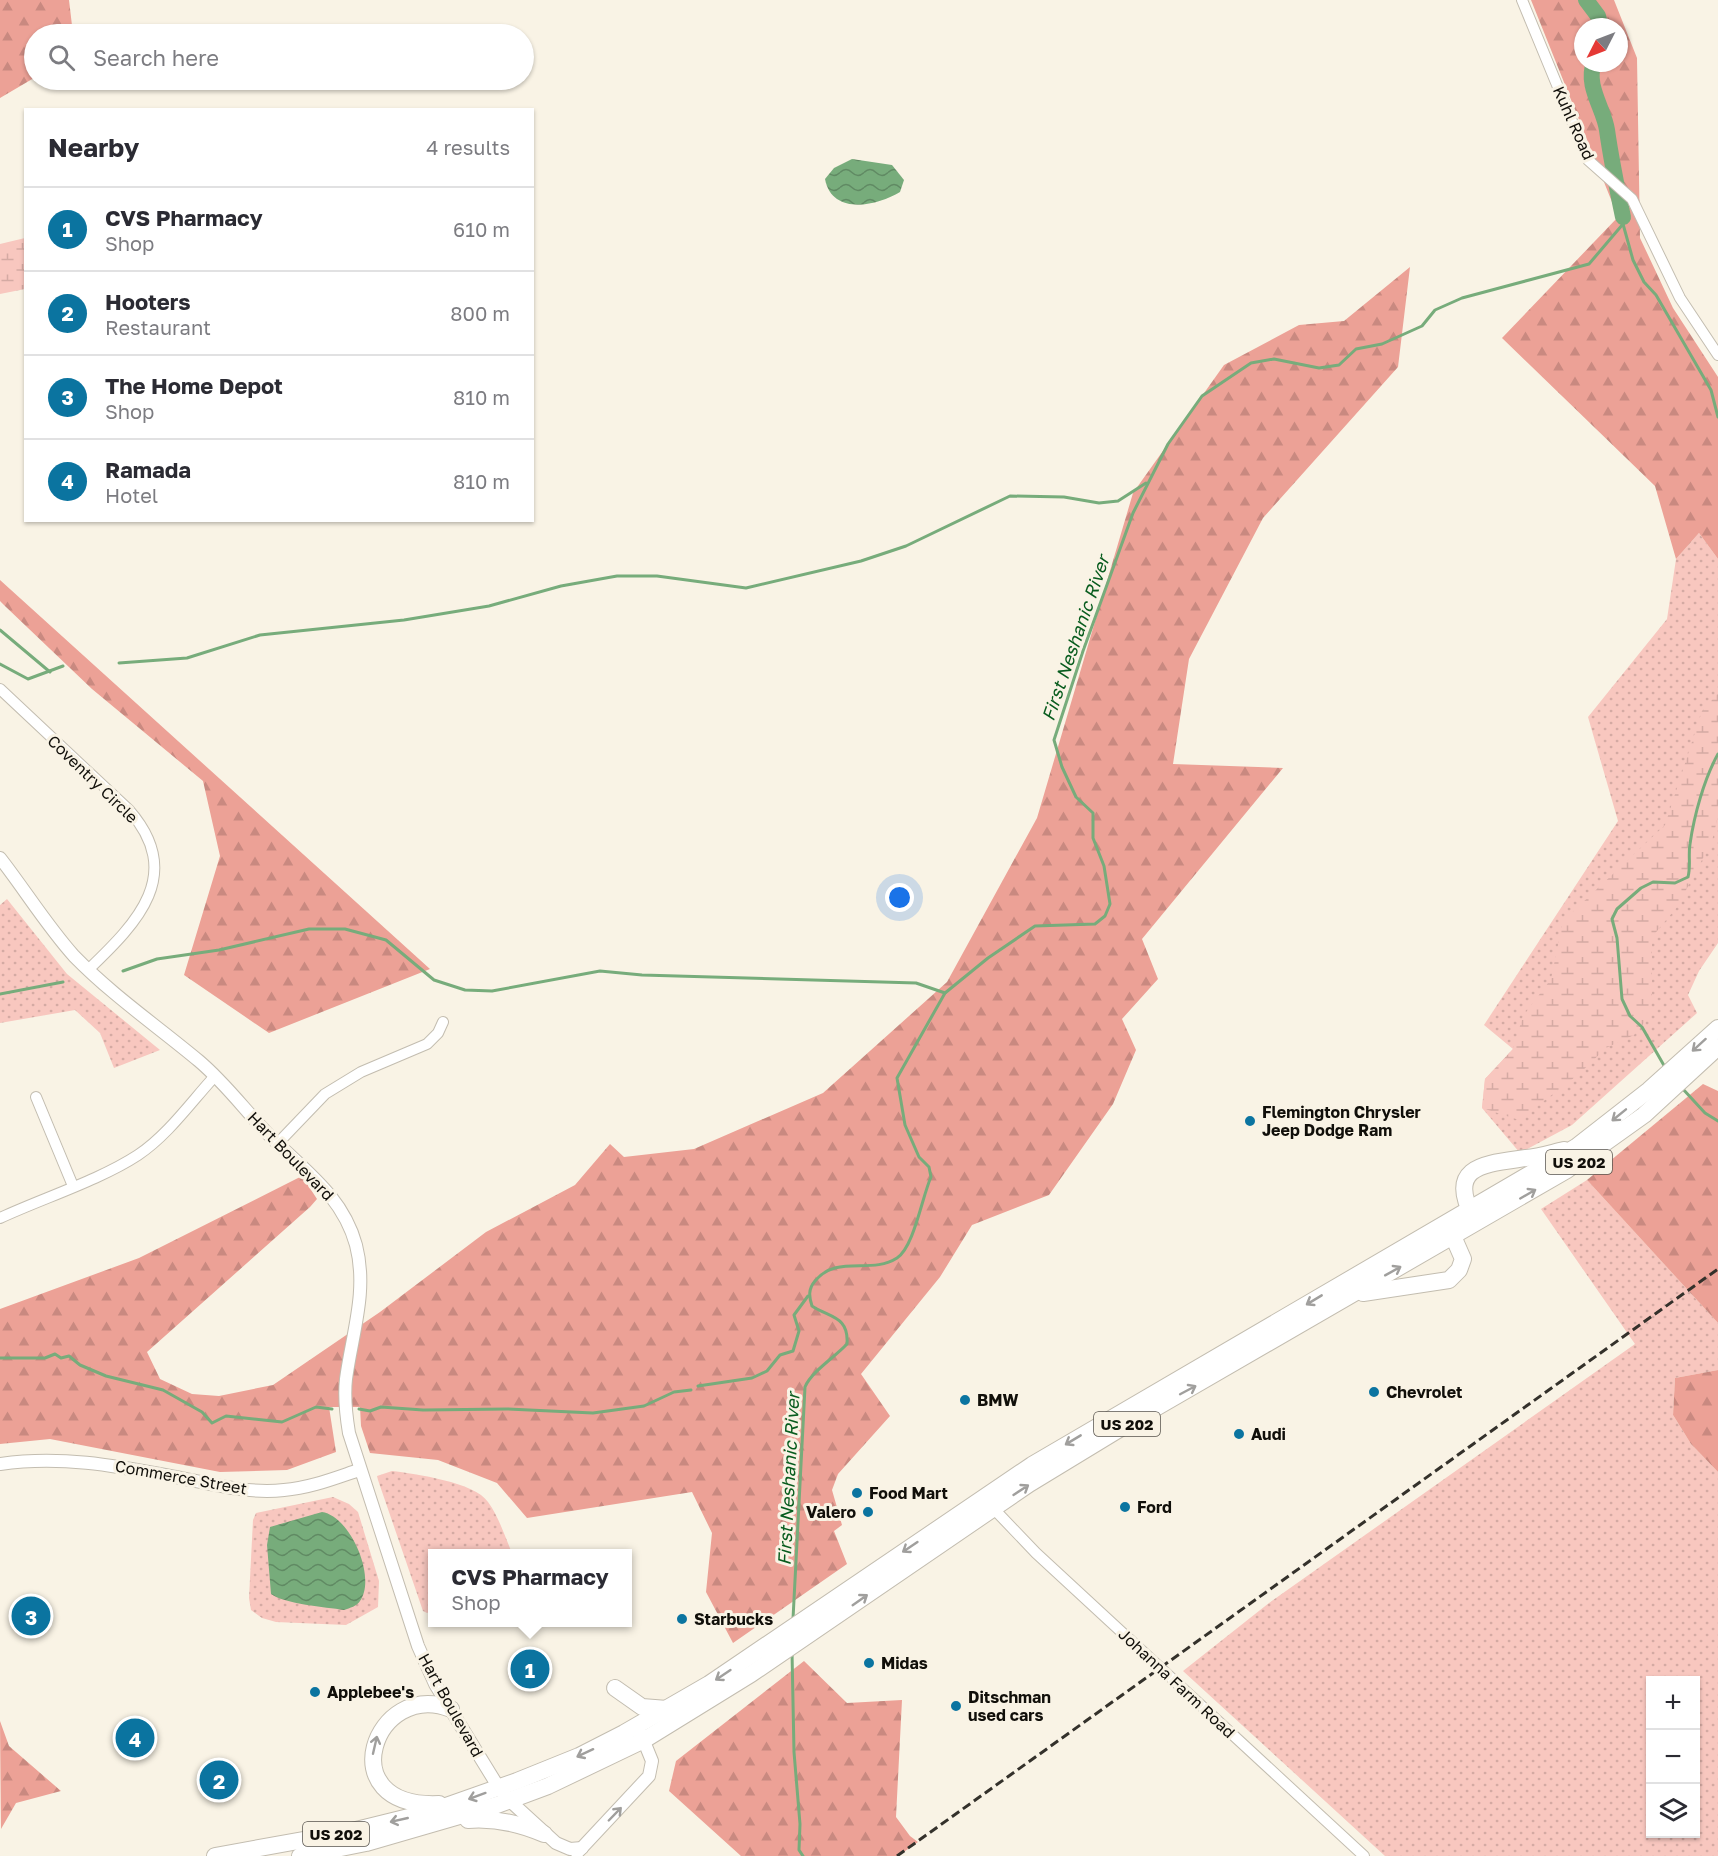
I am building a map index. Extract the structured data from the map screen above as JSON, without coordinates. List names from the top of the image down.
{
  "streets": {
    "highway": ["US 202"],
    "street": [
      "Kuhl Road",
      "Coventry Circle",
      "Hart Boulevard",
      "Commerce Street",
      "Johanna Farm Road"
    ]
  },
  "crossings": [
    ["Coventry Circle", "Hart Boulevard"],
    ["Hart Boulevard", "US 202"],
    ["Hart Boulevard", "Commerce Street"],
    ["US 202", "Johanna Farm Road"]
  ],
  "water": ["First Neshanic River"],
  "places": [
    "Flemington Chrysler Jeep Dodge Ram",
    "Chevrolet",
    "BMW",
    "Audi",
    "Food Mart",
    "Ford",
    "Valero",
    "Starbucks",
    "Midas",
    "Applebee's",
    "Ditschman used cars"
  ],
  "north": "bottom left",
  "page": {
    "search": "Search here",
    "heading": ["Nearby", "4 results"],
    "list": [
      {
        "mark": "1",
        "name": "CVS Pharmacy",
        "note": "Shop",
        "value": "610 m"
      },
      {
        "mark": "2",
        "name": "Hooters",
        "note": "Restaurant",
        "value": "800 m"
      },
      {
        "mark": "3",
        "name": "The Home Depot",
        "note": "Shop",
        "value": "810 m"
      },
      {
        "mark": "4",
        "name": "Ramada",
        "note": "Hotel",
        "value": "810 m"
      }
    ],
    "popup": ["CVS Pharmacy", "Shop"],
    "pins": [
      "3",
      "1",
      "4",
      "2"
    ],
    "map_buttons": ["+", "−"]
  }
}
